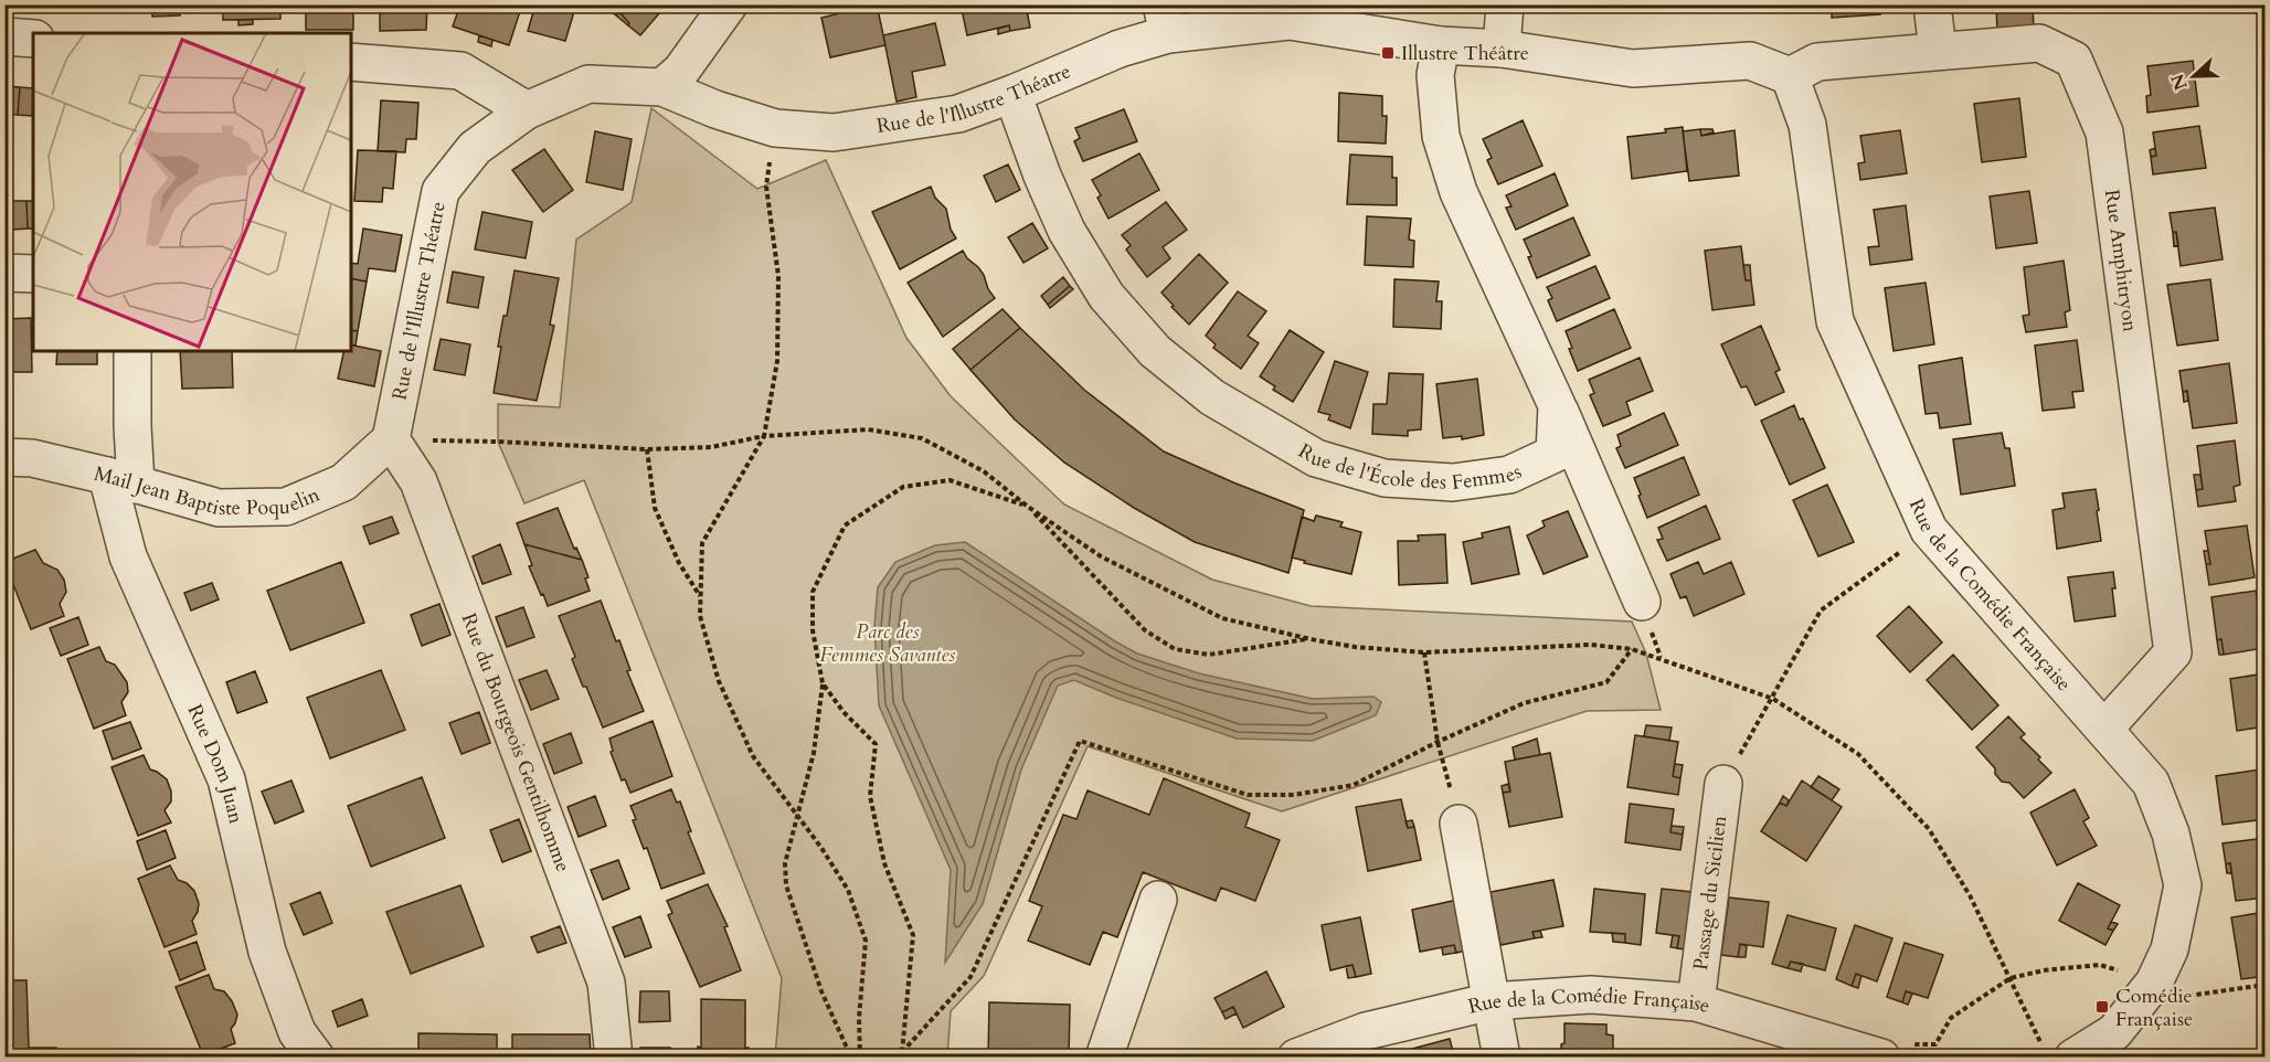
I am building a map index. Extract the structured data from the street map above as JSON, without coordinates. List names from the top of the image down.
{
  "streets": {
    "street": [
      "Rue de l'Illustre Théatre",
      "Rue Amphitryon",
      "Rue de l'École des Femmes",
      "Mail Jean Baptiste Poquelin",
      "Rue de la Comédie Française",
      "Rue du Bourgeois Gentilhomme",
      "Rue Dom Juan",
      "Passage du Sicilien"
    ]
  },
  "crossings": [
    ["Rue de l'Illustre Théatre", "Rue Amphitryon"],
    ["Rue de l'Illustre Théatre", "Rue de l'École des Femmes"],
    ["Rue de l'Illustre Théatre", "Mail Jean Baptiste Poquelin"],
    ["Rue de l'Illustre Théatre", "Rue de la Comédie Française"],
    ["Rue de l'Illustre Théatre", "Rue du Bourgeois Gentilhomme"],
    ["Rue Amphitryon", "Rue de la Comédie Française"],
    ["Mail Jean Baptiste Poquelin", "Rue du Bourgeois Gentilhomme"],
    ["Mail Jean Baptiste Poquelin", "Rue Dom Juan"],
    ["Rue de la Comédie Française", "Passage du Sicilien"]
  ],
  "parks": ["Parc des Femmes Savantes"],
  "places": {
    "transit": ["Illustre Théâtre", "Comédie Française"]
  },
  "north": "left"
}
